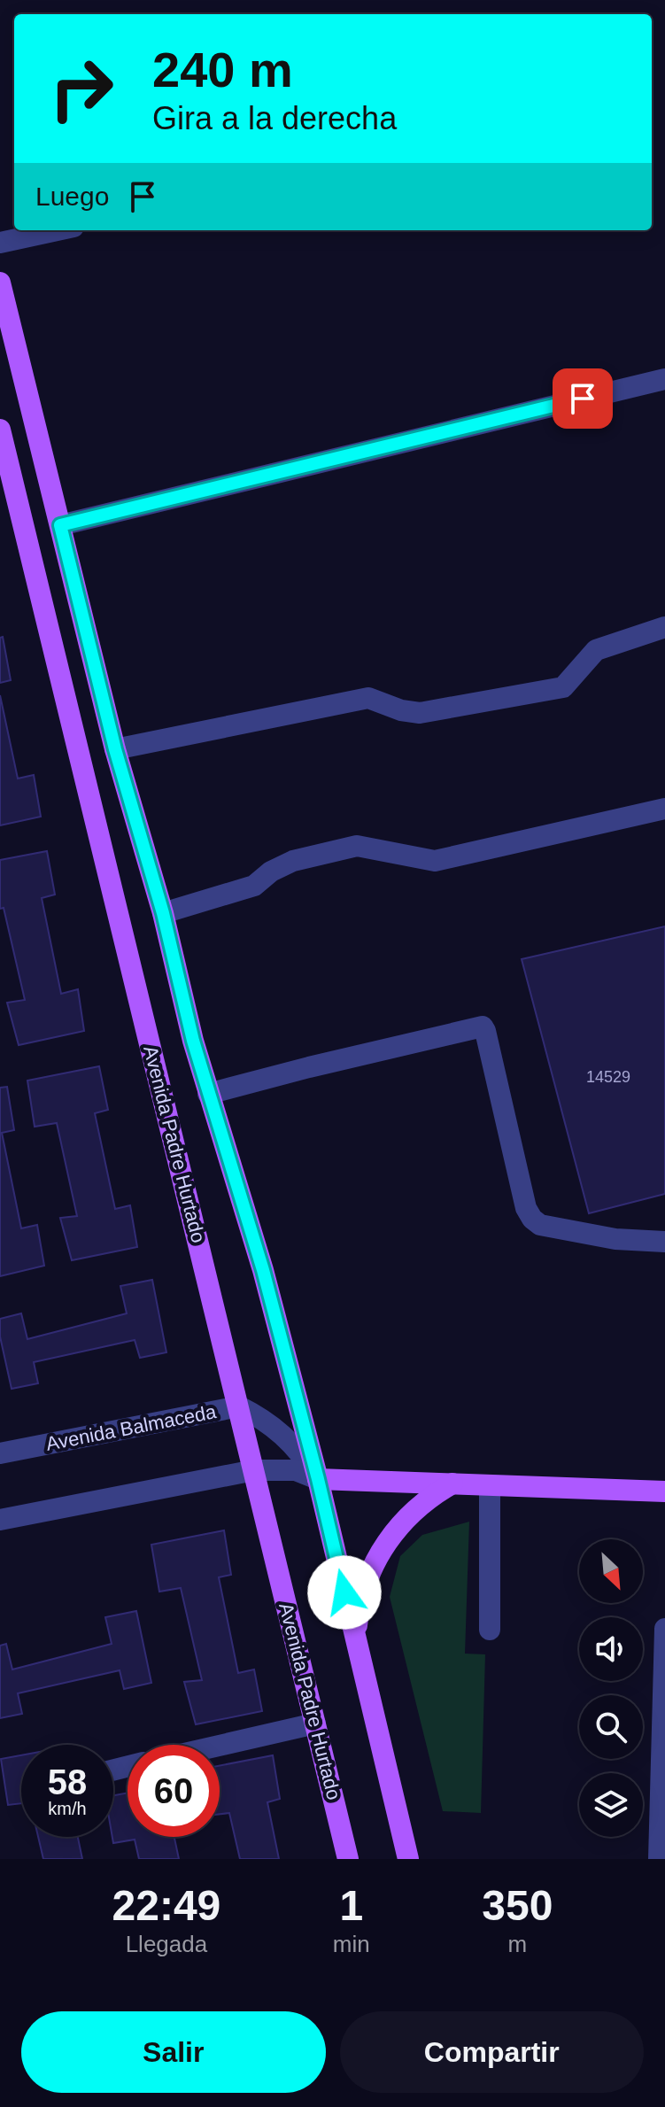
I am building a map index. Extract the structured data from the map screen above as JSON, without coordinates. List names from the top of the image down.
{
  "streets": {
    "main road": ["Avenida Padre Hurtado"],
    "street": ["Avenida Balmaceda"]
  },
  "crossings": [
    ["Avenida Padre Hurtado", "Avenida Balmaceda"]
  ],
  "house_numbers": ["14529"],
  "north": "bottom right",
  "page": {
    "turn": ["240 m", "Gira a la derecha"],
    "then": "Luego",
    "speed": "58 km/h",
    "limit": "60",
    "eta": [
      "22:49",
      "Llegada",
      "1",
      "min",
      "350",
      "m"
    ],
    "buttons": ["Salir", "Compartir"]
  }
}
